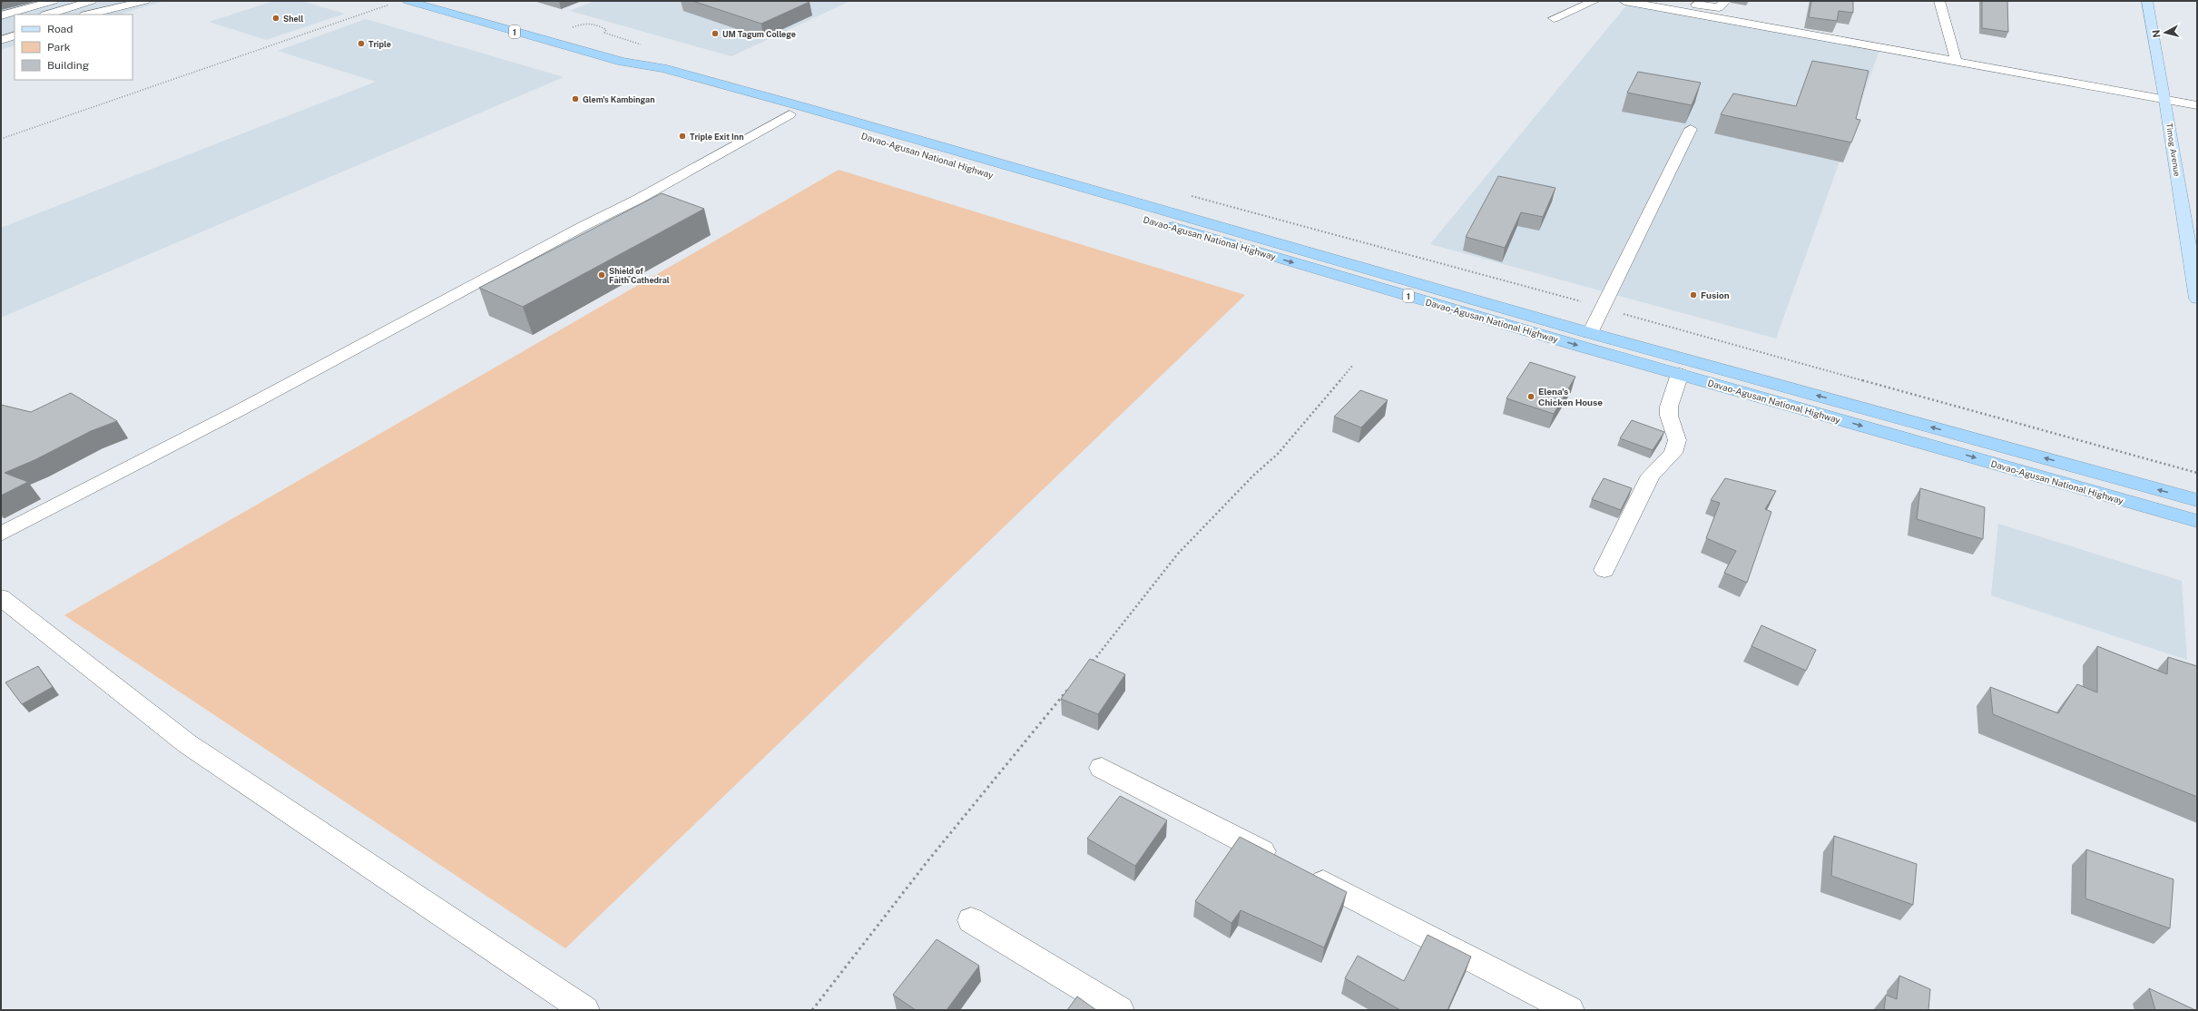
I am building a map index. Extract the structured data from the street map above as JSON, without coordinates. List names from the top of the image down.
{
  "streets": {
    "highway": ["1", "Davao-Agusan National Highway"],
    "main road": ["Timog Avenue"]
  },
  "places": [
    "Shell",
    "UM Tagum College",
    "Triple",
    "Glem's Kambingan",
    "Triple Exit Inn",
    "Shield of Faith Cathedral",
    "Fusion",
    "Elena's Chicken House"
  ],
  "legend": ["Road", "Park", "Building"],
  "north": "left"
}
